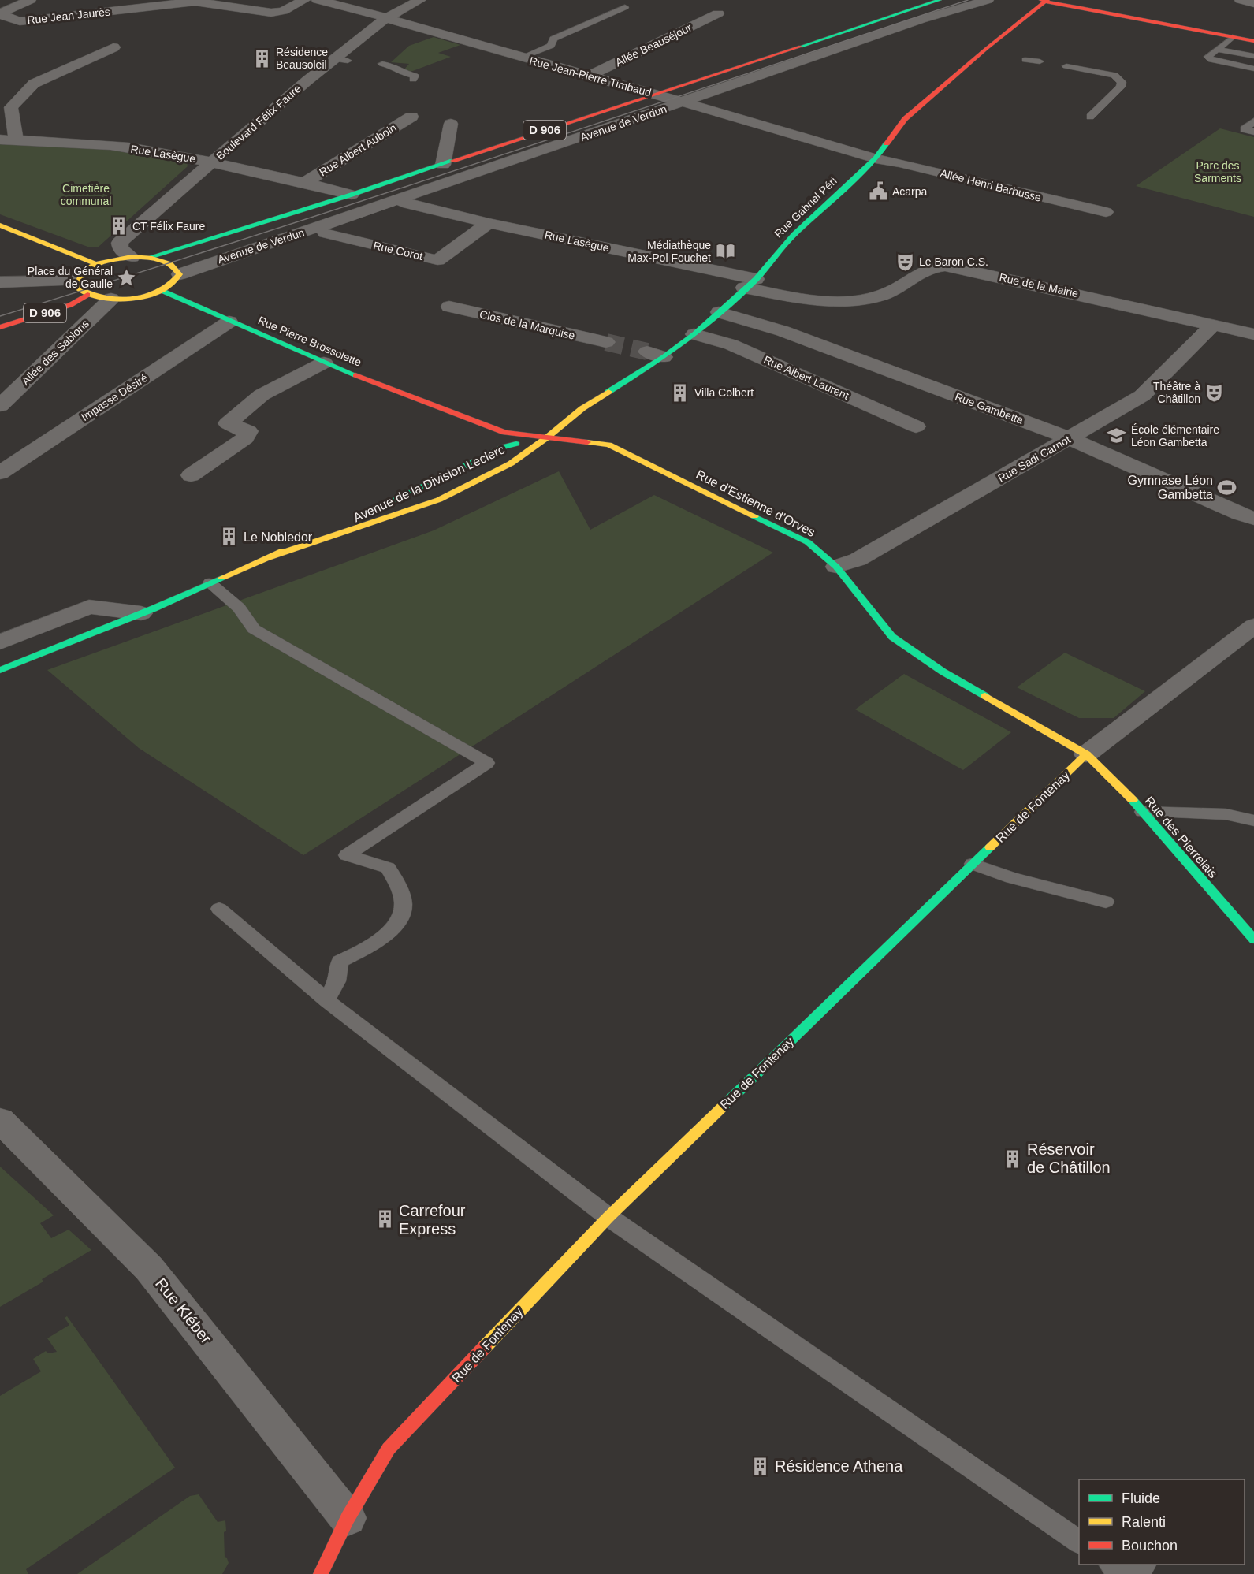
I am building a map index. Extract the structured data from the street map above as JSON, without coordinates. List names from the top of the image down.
{
  "streets": {
    "main road": [
      "Avenue de Verdun",
      "D 906",
      "Rue Gabriel Péri",
      "Rue Pierre Brossolette",
      "Avenue de la Division Leclerc",
      "Rue d'Estienne d'Orves",
      "Rue de Fontenay",
      "Rue des Pierrelais"
    ],
    "street": [
      "Rue Jean Jaurès",
      "Allée Beauséjour",
      "Rue Jean-Pierre Timbaud",
      "Boulevard Félix Faure",
      "Rue Albert Auboin",
      "Rue Lasègue",
      "Allée Henri Barbusse",
      "Rue Corot",
      "Rue de la Mairie",
      "Clos de la Marquise",
      "Allée des Sablons",
      "Rue Albert Laurent",
      "Impasse Désiré",
      "Rue Gambetta",
      "Rue Sadi Carnot",
      "Rue Kléber"
    ]
  },
  "crossings": [
    ["Allée Beauséjour", "Rue Jean-Pierre Timbaud"],
    ["Rue Jean-Pierre Timbaud", "Boulevard Félix Faure"],
    ["Rue Jean-Pierre Timbaud", "Avenue de Verdun"],
    ["Rue Jean-Pierre Timbaud", "Allée Henri Barbusse"],
    ["Rue Jean-Pierre Timbaud", "Rue Gabriel Péri"],
    ["Boulevard Félix Faure", "Rue Lasègue"],
    ["Avenue de Verdun", "Rue Lasègue"],
    ["Rue Albert Auboin", "Rue Lasègue"],
    ["Rue Lasègue", "Rue Gabriel Péri"],
    ["Rue Lasègue", "Rue Corot"],
    ["Rue Lasègue", "Rue de la Mairie"],
    ["Allée Henri Barbusse", "Rue Gabriel Péri"],
    ["Rue Gabriel Péri", "Rue de la Mairie"],
    ["Rue Gabriel Péri", "Rue Pierre Brossolette"],
    ["Rue Gabriel Péri", "Rue Albert Laurent"],
    ["Rue Gabriel Péri", "Rue Gambetta"],
    ["Rue Gabriel Péri", "Avenue de la Division Leclerc"],
    ["Rue Gabriel Péri", "Rue d'Estienne d'Orves"],
    ["Rue de la Mairie", "Rue Sadi Carnot"],
    ["Rue Pierre Brossolette", "Impasse Désiré"],
    ["Rue Pierre Brossolette", "Avenue de la Division Leclerc"],
    ["Rue Pierre Brossolette", "Rue d'Estienne d'Orves"],
    ["Rue Gambetta", "Rue Sadi Carnot"],
    ["Rue Sadi Carnot", "Rue d'Estienne d'Orves"],
    ["Avenue de la Division Leclerc", "Rue d'Estienne d'Orves"],
    ["Rue d'Estienne d'Orves", "Rue de Fontenay"],
    ["Rue d'Estienne d'Orves", "Rue des Pierrelais"],
    ["Rue de Fontenay", "Rue des Pierrelais"],
    ["Rue de Fontenay", "Rue Kléber"]
  ],
  "parks": ["Parc des Sarments", "Cimetière communal"],
  "places": {
    "building": [
      "Résidence Beausoleil",
      "CT Félix Faure",
      "Villa Colbert",
      "Le Nobledor",
      "Réservoir de Châtillon",
      "Carrefour Express",
      "Résidence Athena"
    ],
    "public building": ["Acarpa"],
    "library": ["Médiathèque Max-Pol Fouchet"],
    "theatre": ["Le Baron C.S.", "Théâtre à Châtillon"],
    "place": ["Place du Général de Gaulle"],
    "school or university": ["École élémentaire Léon Gambetta"],
    "sports": ["Gymnase Léon Gambetta"]
  },
  "legend": ["Fluide", "Ralenti", "Bouchon"]
}
